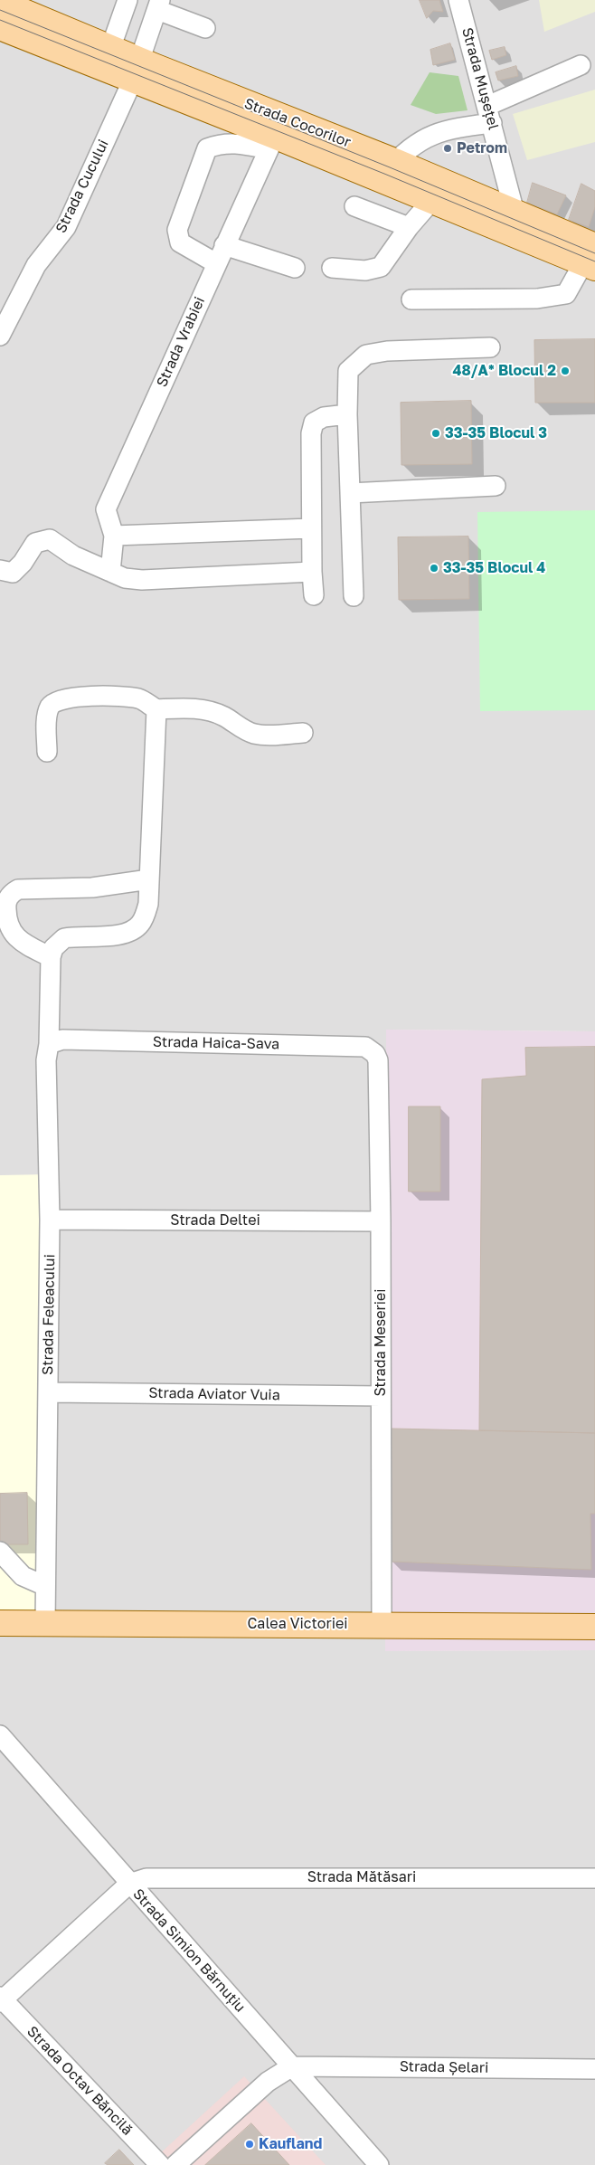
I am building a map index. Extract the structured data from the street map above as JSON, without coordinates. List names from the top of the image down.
{
  "streets": {
    "main road": ["Strada Cocorilor", "Calea Victoriei"],
    "street": [
      "Strada Mușețel",
      "Strada Cucului",
      "Strada Vrabiei",
      "Strada Haica-Sava",
      "Strada Deltei",
      "Strada Feleacului",
      "Strada Meseriei",
      "Strada Aviator Vuia",
      "Strada Mătăsari",
      "Strada Simion Bărnuțiu",
      "Strada Șelari",
      "Strada Octav Băncilă"
    ]
  },
  "crossings": [
    ["Strada Mușețel", "Strada Cocorilor"],
    ["Strada Cocorilor", "Strada Cucului"],
    ["Strada Cocorilor", "Strada Vrabiei"],
    ["Strada Haica-Sava", "Strada Feleacului"],
    ["Strada Haica-Sava", "Strada Meseriei"],
    ["Strada Deltei", "Strada Feleacului"],
    ["Strada Deltei", "Strada Meseriei"],
    ["Strada Feleacului", "Strada Aviator Vuia"],
    ["Strada Feleacului", "Calea Victoriei"],
    ["Strada Meseriei", "Strada Aviator Vuia"],
    ["Strada Meseriei", "Calea Victoriei"],
    ["Strada Mătăsari", "Strada Simion Bărnuțiu"],
    ["Strada Simion Bărnuțiu", "Strada Șelari"]
  ],
  "places": [
    "Petrom",
    "48/A* Blocul 2",
    "33-35 Blocul 3",
    "33-35 Blocul 4",
    "Kaufland"
  ]
}
